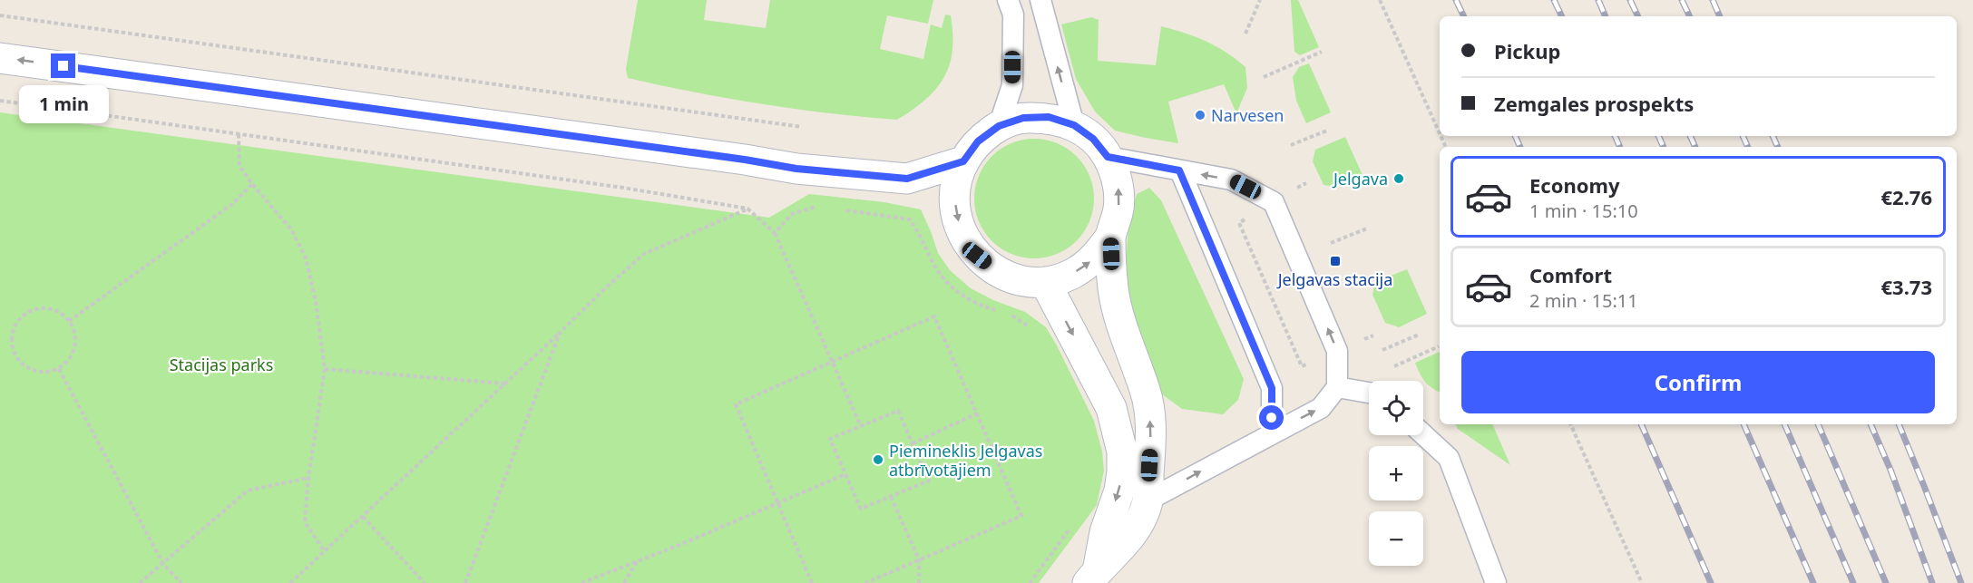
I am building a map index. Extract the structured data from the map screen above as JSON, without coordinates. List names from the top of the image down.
{
  "parks": ["Stacijas parks"],
  "places": {
    "other": ["Narvesen", "Jelgava", "Piemineklis Jelgavas atbrīvotājiem"],
    "transit": ["Jelgavas stacija"]
  },
  "page": {
    "banner": ["Pickup", "Zemgales prospekts"],
    "bubble": "1 min",
    "list": [
      {
        "name": "Economy",
        "note": "1 min · 15:10",
        "value": "€2.76"
      },
      {
        "name": "Comfort",
        "note": "2 min · 15:11",
        "value": "€3.73"
      }
    ],
    "buttons": "Confirm",
    "map_buttons": ["+", "−"]
  }
}
